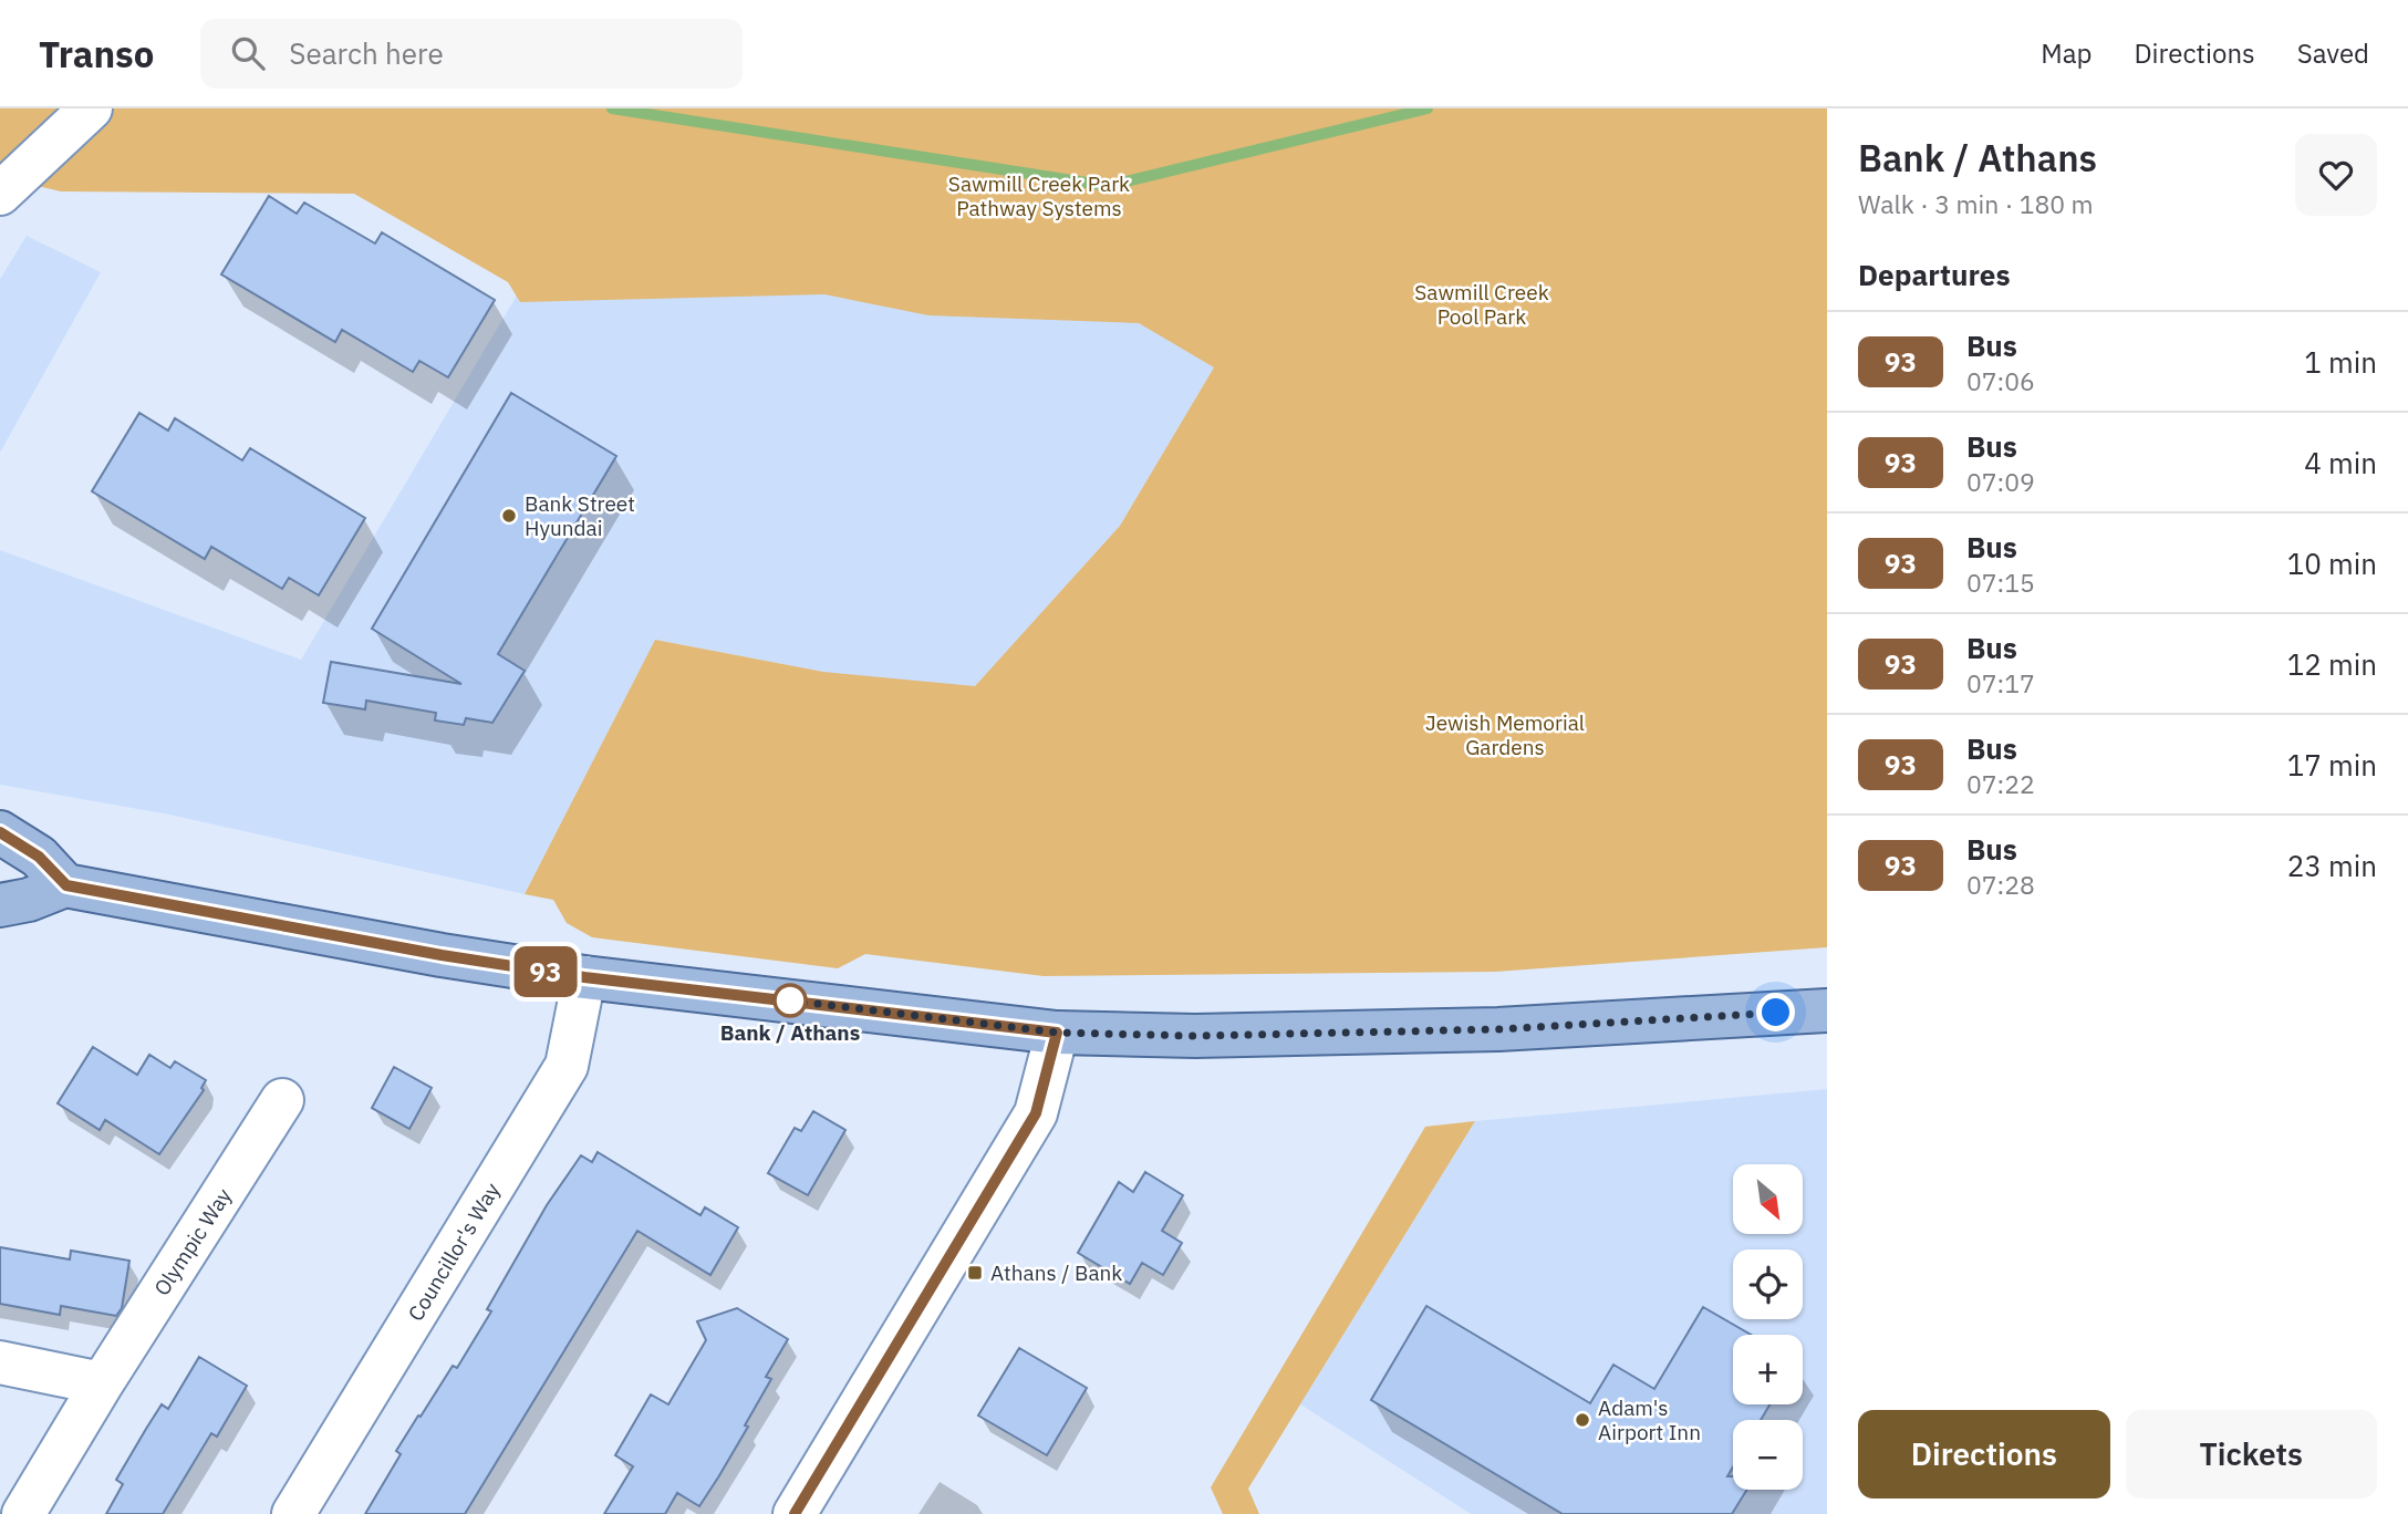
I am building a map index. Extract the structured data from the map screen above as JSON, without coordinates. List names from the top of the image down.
{
  "streets": {
    "street": ["Olympic Way", "Councillor's Way"]
  },
  "parks": ["Sawmill Creek Park Pathway Systems", "Sawmill Creek Pool Park", "Jewish Memorial Gardens"],
  "places": {
    "other": ["Bank Street Hyundai", "Bank / Athans", "Adam's Airport Inn"],
    "transit": ["Athans / Bank"]
  },
  "lines": ["bus line 93"],
  "north": "bottom right",
  "page": {
    "header": "Transo",
    "search": "Search here",
    "nav": ["Map", "Directions", "Saved"],
    "on_map": "93",
    "heading": [
      ["Bank / Athans", "Walk · 3 min · 180 m"],
      "Departures"
    ],
    "list": [
      {
        "mark": "93",
        "name": "Bus",
        "note": "07:06",
        "value": "1 min"
      },
      {
        "mark": "93",
        "name": "Bus",
        "note": "07:09",
        "value": "4 min"
      },
      {
        "mark": "93",
        "name": "Bus",
        "note": "07:15",
        "value": "10 min"
      },
      {
        "mark": "93",
        "name": "Bus",
        "note": "07:17",
        "value": "12 min"
      },
      {
        "mark": "93",
        "name": "Bus",
        "note": "07:22",
        "value": "17 min"
      },
      {
        "mark": "93",
        "name": "Bus",
        "note": "07:28",
        "value": "23 min"
      }
    ],
    "map_buttons": ["+", "−"],
    "buttons": ["Directions", "Tickets"]
  }
}
